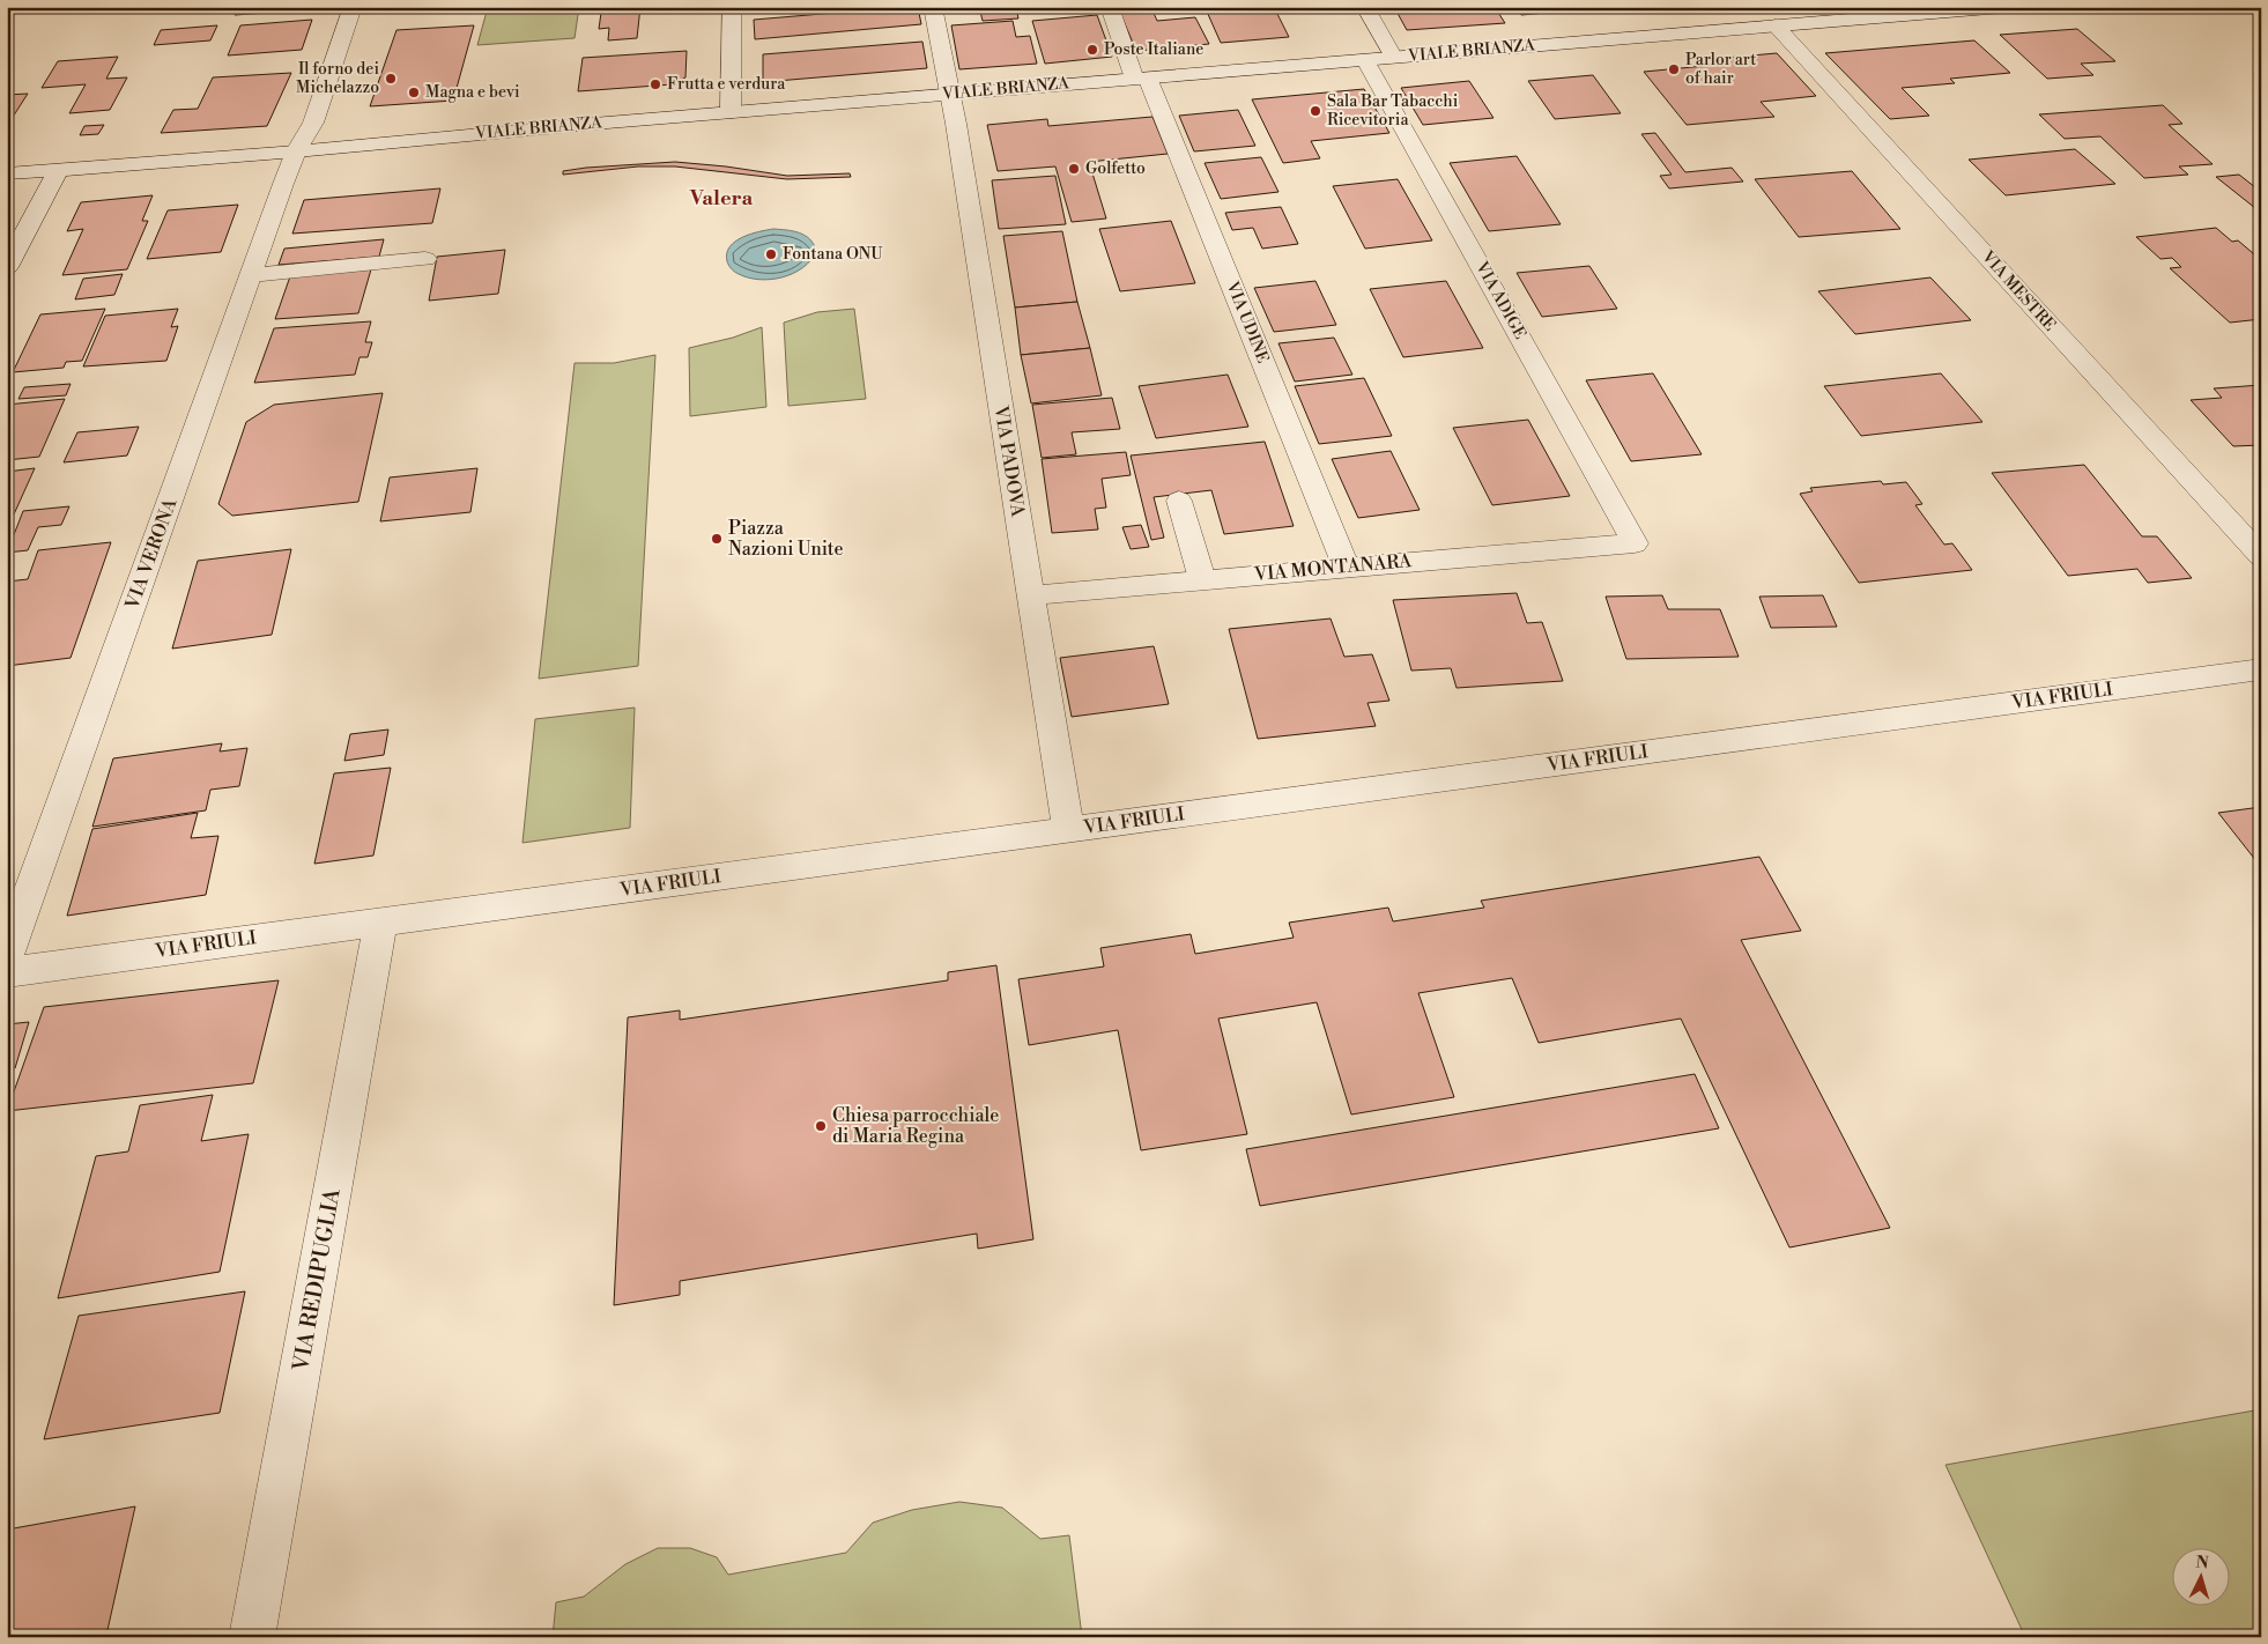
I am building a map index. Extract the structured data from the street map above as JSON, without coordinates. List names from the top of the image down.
{
  "streets": {
    "street": [
      "VIALE BRIANZA",
      "VIA MESTRE",
      "VIA ADIGE",
      "VIA UDINE",
      "VIA PADOVA",
      "VIA VERONA",
      "VIA MONTANARA",
      "VIA FRIULI",
      "VIA REDIPUGLIA"
    ]
  },
  "crossings": [
    ["VIALE BRIANZA", "VIA MESTRE"],
    ["VIALE BRIANZA", "VIA ADIGE"],
    ["VIALE BRIANZA", "VIA UDINE"],
    ["VIALE BRIANZA", "VIA PADOVA"],
    ["VIALE BRIANZA", "VIA VERONA"],
    ["VIA ADIGE", "VIA MONTANARA"],
    ["VIA UDINE", "VIA MONTANARA"],
    ["VIA PADOVA", "VIA MONTANARA"],
    ["VIA PADOVA", "VIA FRIULI"],
    ["VIA FRIULI", "VIA REDIPUGLIA"]
  ],
  "districts": ["Valera"],
  "places": [
    "Poste Italiane",
    "Parlor art of hair",
    "Il forno dei Michelazzo",
    "Frutta e verdura",
    "Magna e bevi",
    "Sala Bar Tabacchi Ricevitoria",
    "Golfetto",
    "Fontana ONU",
    "Piazza Nazioni Unite",
    "Chiesa parrocchiale di Maria Regina"
  ],
  "north": "top"
}
